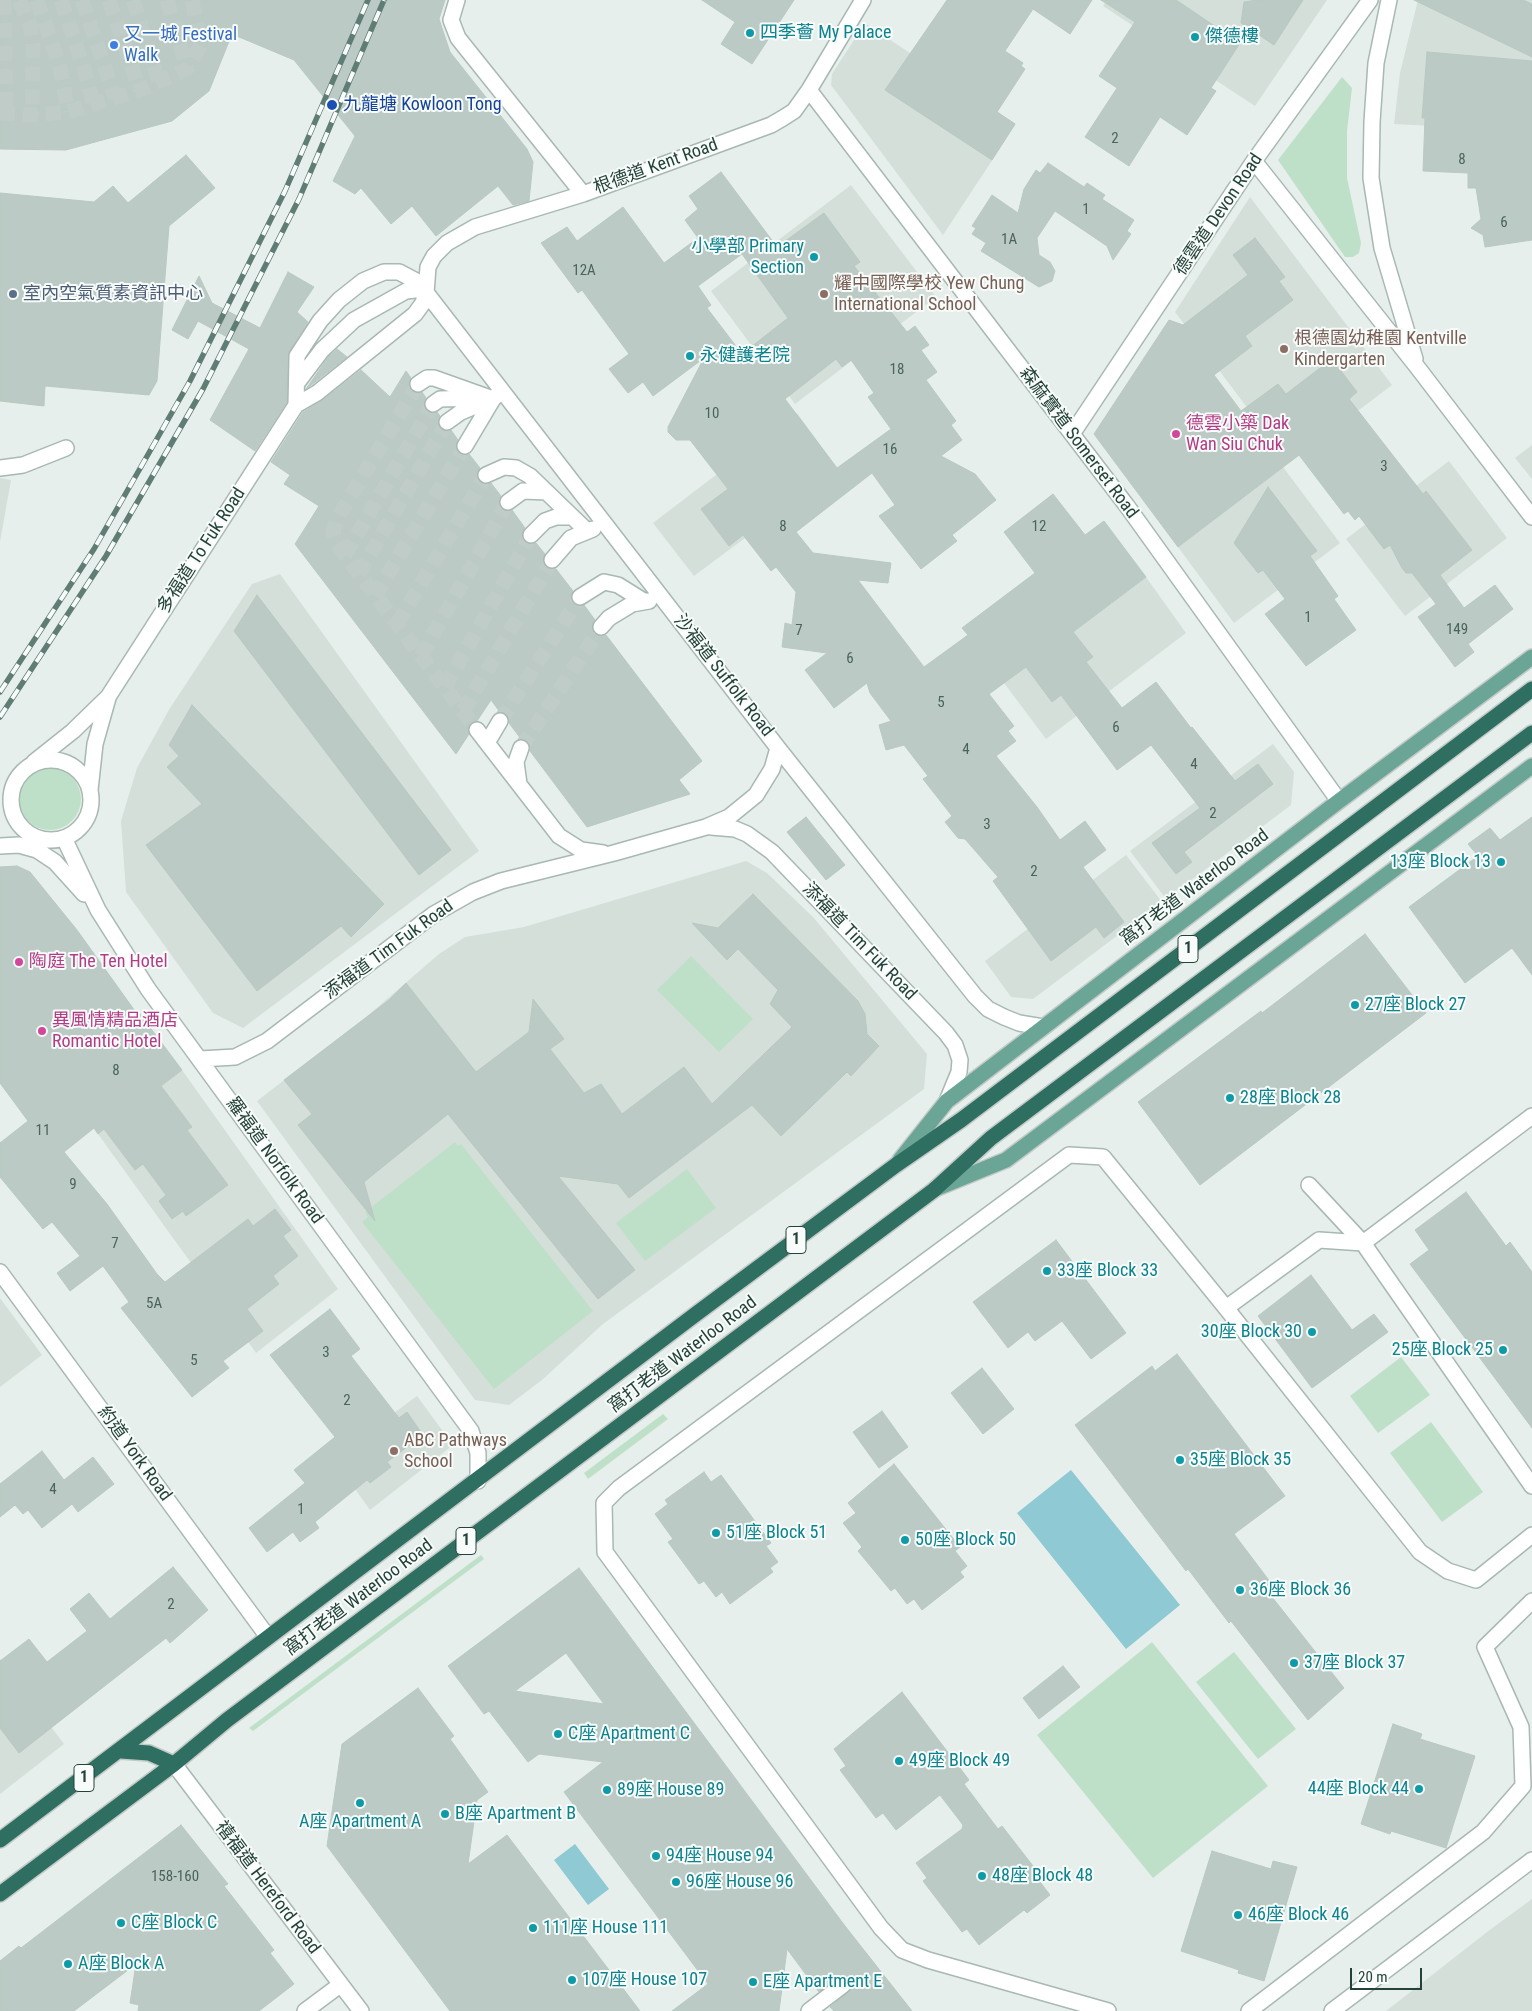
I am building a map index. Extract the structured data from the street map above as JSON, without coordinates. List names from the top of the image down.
{
  "streets": {
    "highway": ["窩打老道 Waterloo Road", "1"],
    "street": [
      "根德道 Kent Road",
      "德雲道 Devon Road",
      "森麻實道 Somerset Road",
      "多福道 To Fuk Road",
      "沙福道 Suffolk Road",
      "添福道 Tim Fuk Road",
      "羅福道 Norfolk Road",
      "約道 York Road",
      "禧福道 Hereford Road"
    ]
  },
  "crossings": [
    ["根德道 Kent Road", "森麻實道 Somerset Road"],
    ["根德道 Kent Road", "多福道 To Fuk Road"],
    ["根德道 Kent Road", "沙福道 Suffolk Road"],
    ["德雲道 Devon Road", "森麻實道 Somerset Road"],
    ["森麻實道 Somerset Road", "窩打老道 Waterloo Road"],
    ["多福道 To Fuk Road", "沙福道 Suffolk Road"],
    ["多福道 To Fuk Road", "羅福道 Norfolk Road"],
    ["沙福道 Suffolk Road", "窩打老道 Waterloo Road"],
    ["沙福道 Suffolk Road", "添福道 Tim Fuk Road"],
    ["窩打老道 Waterloo Road", "添福道 Tim Fuk Road"],
    ["窩打老道 Waterloo Road", "羅福道 Norfolk Road"],
    ["窩打老道 Waterloo Road", "約道 York Road"],
    ["窩打老道 Waterloo Road", "禧福道 Hereford Road"],
    ["添福道 Tim Fuk Road", "羅福道 Norfolk Road"]
  ],
  "places": [
    "四季薈 My Palace",
    "傑德樓",
    "又一城 Festival Walk",
    "九龍塘 Kowloon Tong",
    "小學部 Primary Section",
    "室內空氣質素資訊中心",
    "耀中國際學校 Yew Chung International School",
    "根德園幼稚園 Kentville Kindergarten",
    "永健護老院",
    "德雲小築 Dak Wan Siu Chuk",
    "13座 Block 13",
    "陶庭 The Ten Hotel",
    "27座 Block 27",
    "異風情精品酒店 Romantic Hotel",
    "28座 Block 28",
    "33座 Block 33",
    "30座 Block 30",
    "25座 Block 25",
    "ABC Pathways School",
    "35座 Block 35",
    "51座 Block 51",
    "50座 Block 50",
    "36座 Block 36",
    "37座 Block 37",
    "C座 Apartment C",
    "49座 Block 49",
    "44座 Block 44",
    "89座 House 89",
    "A座 Apartment A",
    "B座 Apartment B",
    "94座 House 94",
    "48座 Block 48",
    "96座 House 96",
    "46座 Block 46",
    "C座 Block C",
    "111座 House 111",
    "A座 Block A",
    "107座 House 107",
    "E座 Apartment E"
  ],
  "house_numbers": [
    "2",
    "8",
    "1",
    "6",
    "1A",
    "12A",
    "18",
    "10",
    "16",
    "3",
    "8",
    "12",
    "1",
    "149",
    "7",
    "6",
    "5",
    "6",
    "4",
    "4",
    "2",
    "3",
    "2",
    "8",
    "11",
    "9",
    "7",
    "5A",
    "3",
    "5",
    "2",
    "4",
    "1",
    "2",
    "158-160"
  ],
  "scale_bar": "20 m"
}
